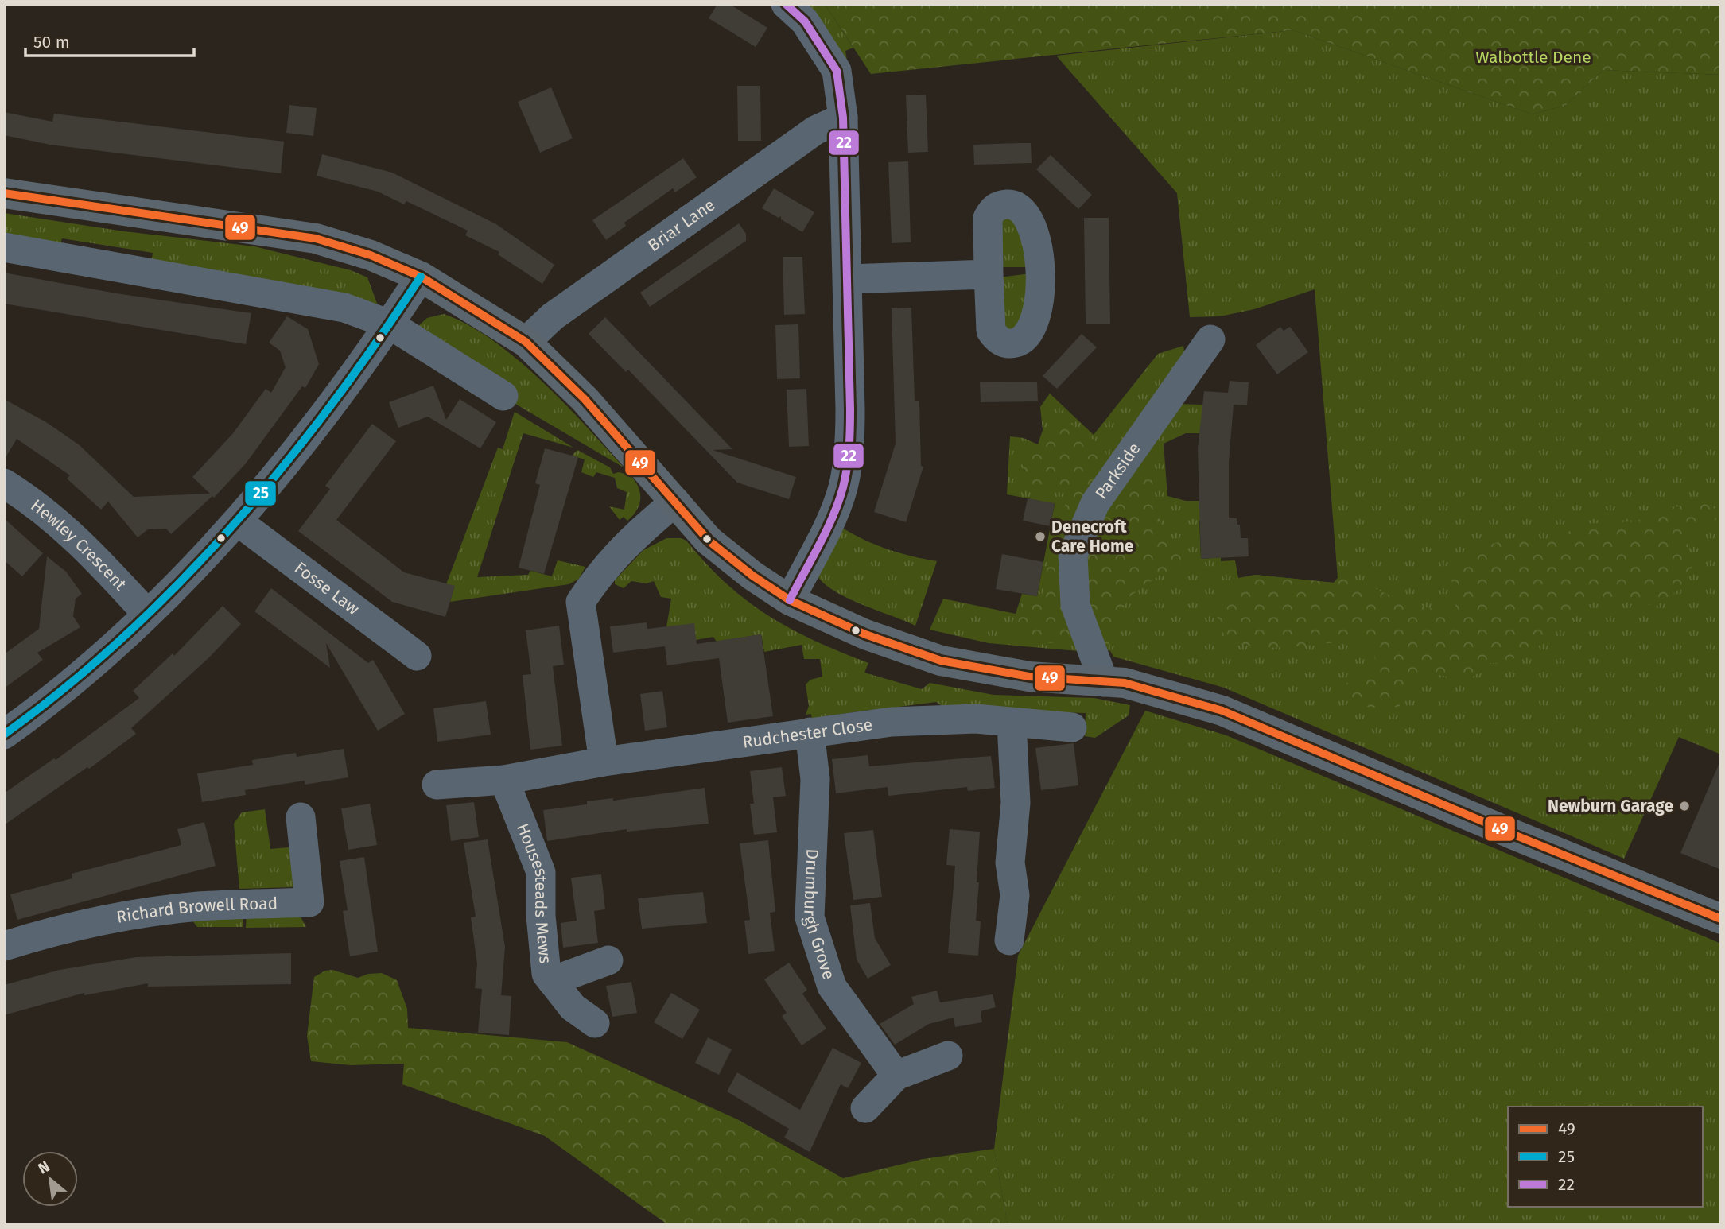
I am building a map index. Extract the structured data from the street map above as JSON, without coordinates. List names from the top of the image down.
{
  "streets": {
    "street": [
      "Briar Lane",
      "Parkside",
      "Hewley Crescent",
      "Fosse Law",
      "Rudchester Close",
      "Housesteads Mews",
      "Richard Browell Road",
      "Drumburgh Grove"
    ]
  },
  "crossings": [
    ["Rudchester Close", "Housesteads Mews"],
    ["Rudchester Close", "Drumburgh Grove"]
  ],
  "parks": ["Walbottle Dene"],
  "places": ["Denecroft Care Home", "Newburn Garage"],
  "lines": ["transit line 22", "transit line 49", "transit line 25"],
  "legend": ["49", "25", "22"],
  "scale_bar": "50 m",
  "north": "top left"
}
